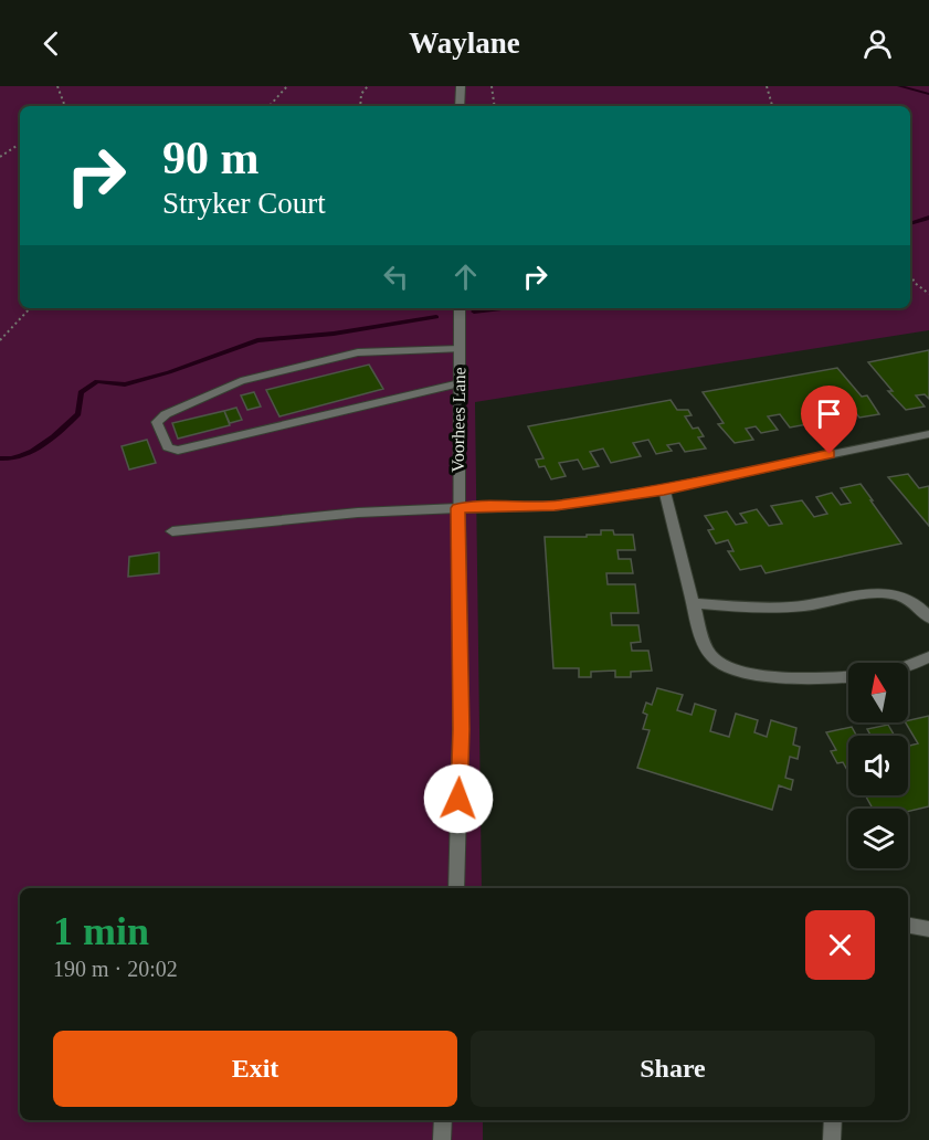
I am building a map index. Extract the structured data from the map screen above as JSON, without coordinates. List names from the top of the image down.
{
  "streets": {
    "street": ["Voorhees Lane"]
  },
  "north": "top",
  "page": {
    "header": "Waylane",
    "turn": ["90 m", "Stryker Court"],
    "heading": ["1 min", "190 m · 20:02"],
    "buttons": ["Exit", "Share"]
  }
}
